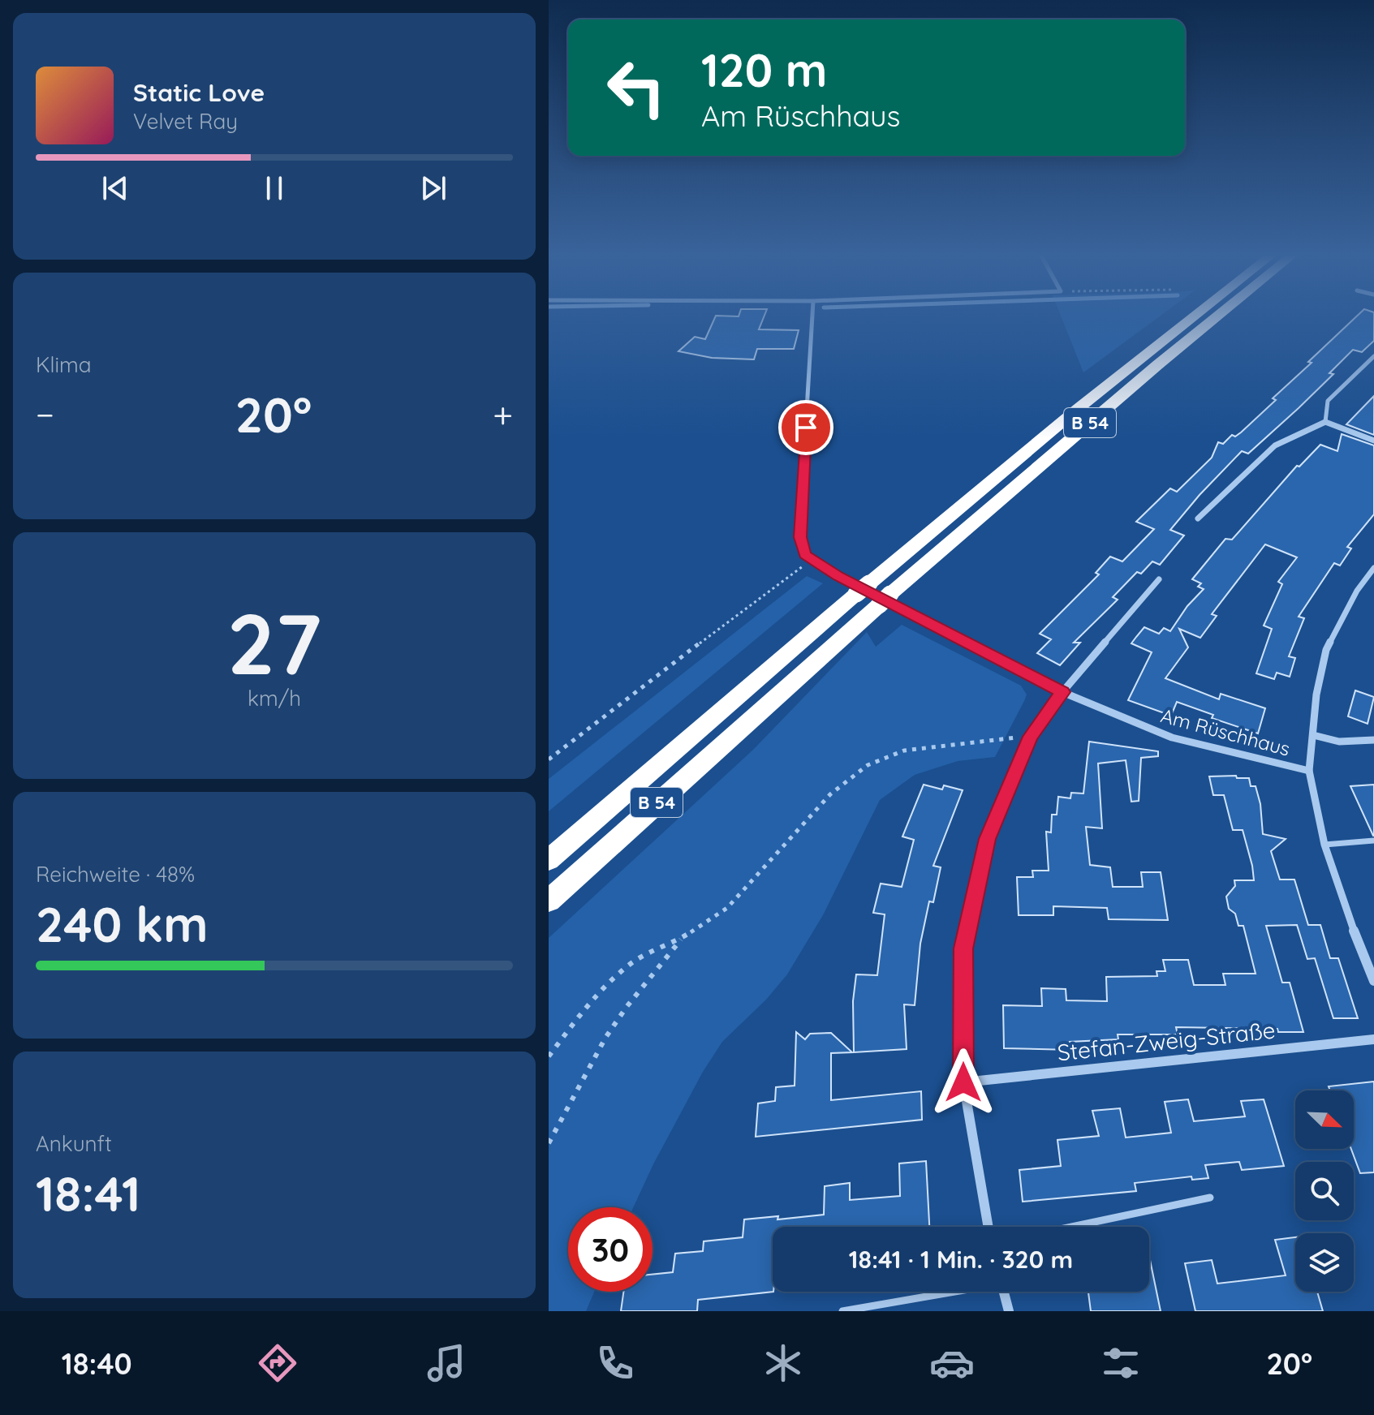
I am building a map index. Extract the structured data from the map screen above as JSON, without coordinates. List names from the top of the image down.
{
  "streets": {
    "highway": ["B 54"],
    "street": ["Am Rüschhaus", "Stefan-Zweig-Straße"]
  },
  "north": "bottom right",
  "page": {
    "turn": ["120 m", "Am Rüschhaus"],
    "song": ["Static Love", "Velvet Ray"],
    "tile": [
      "Klima",
      ["27", "km/h"],
      ["Reichweite · 48%", "240 km"],
      ["Ankunft", "18:41"]
    ],
    "heat": ["−", "20°", "+"],
    "limit": "30",
    "trip": "18:41 · 1 Min. · 320 m",
    "tabs": ["18:40", "20°"]
  }
}
